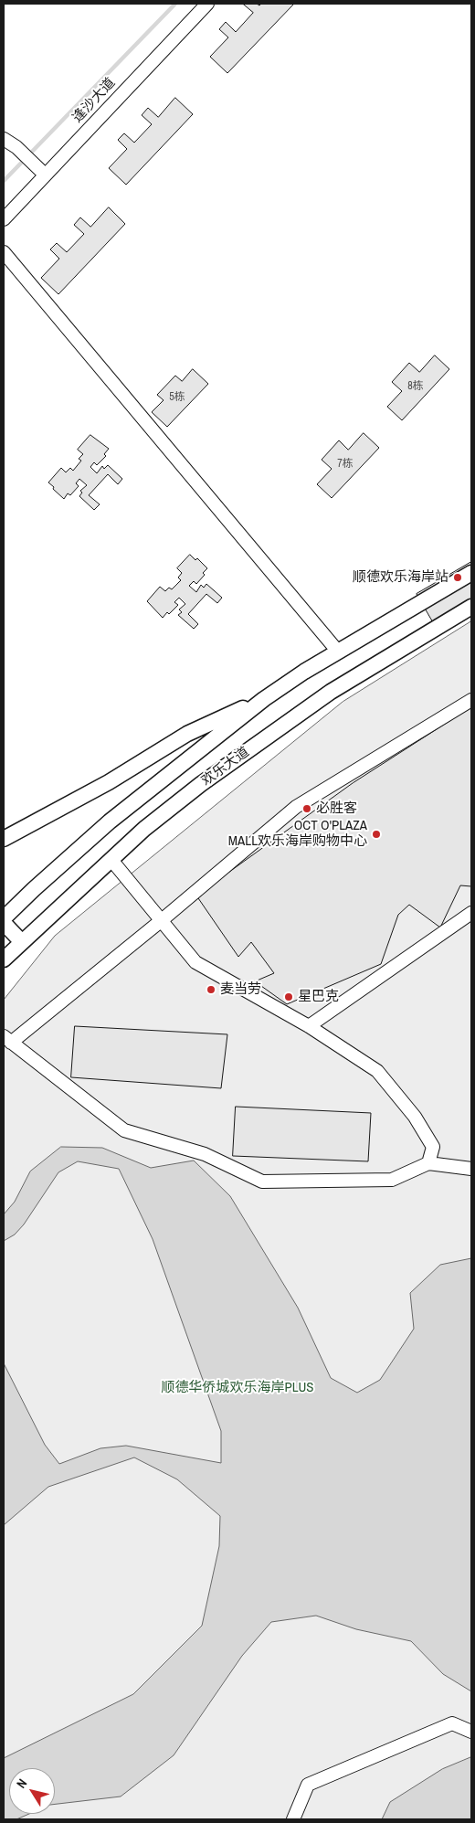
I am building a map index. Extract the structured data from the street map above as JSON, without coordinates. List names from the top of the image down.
{
  "streets": {
    "street": ["逢沙大道", "欢乐大道"]
  },
  "parks": ["顺德华侨城欢乐海岸PLUS"],
  "places": [
    "顺德欢乐海岸站",
    "必胜客",
    "OCT O'PLAZA MALL欢乐海岸购物中心",
    "麦当劳",
    "星巴克"
  ],
  "house_numbers": ["8栋", "5栋", "7栋"],
  "north": "top left"
}
